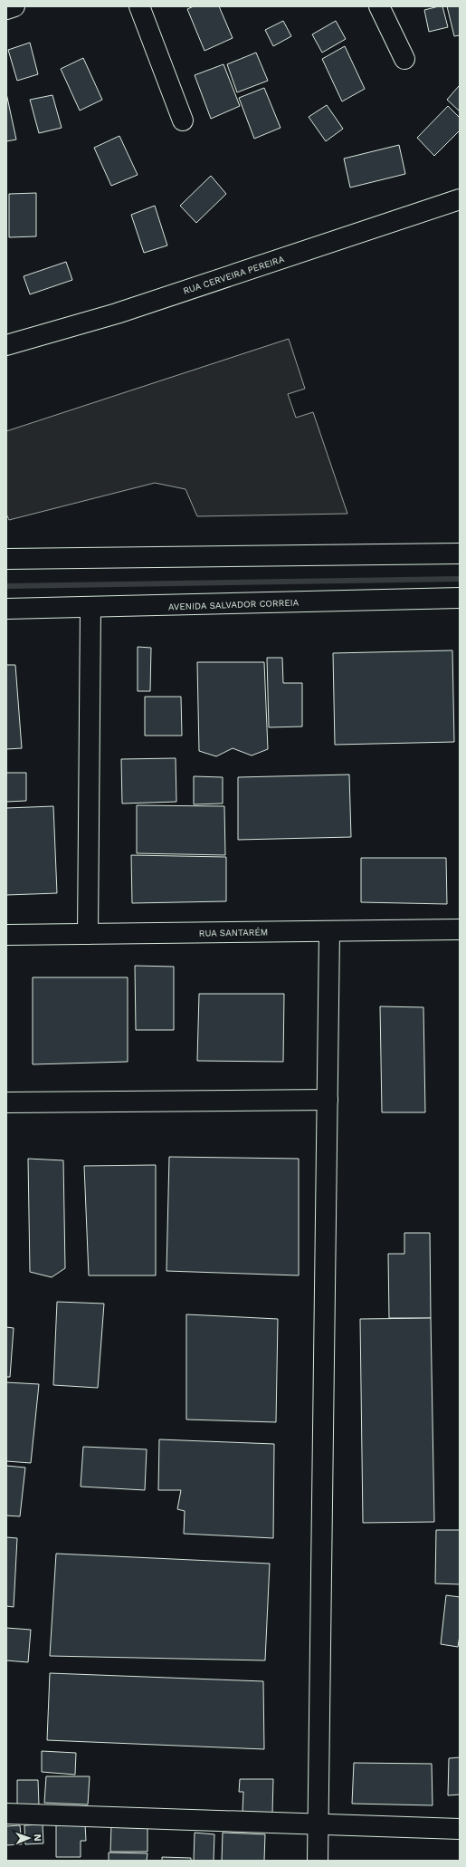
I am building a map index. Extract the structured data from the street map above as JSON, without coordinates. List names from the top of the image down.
{
  "streets": {
    "street": ["RUA CERVEIRA PEREIRA", "AVENIDA SALVADOR CORREIA", "RUA SANTARÉM"]
  },
  "north": "right"
}
